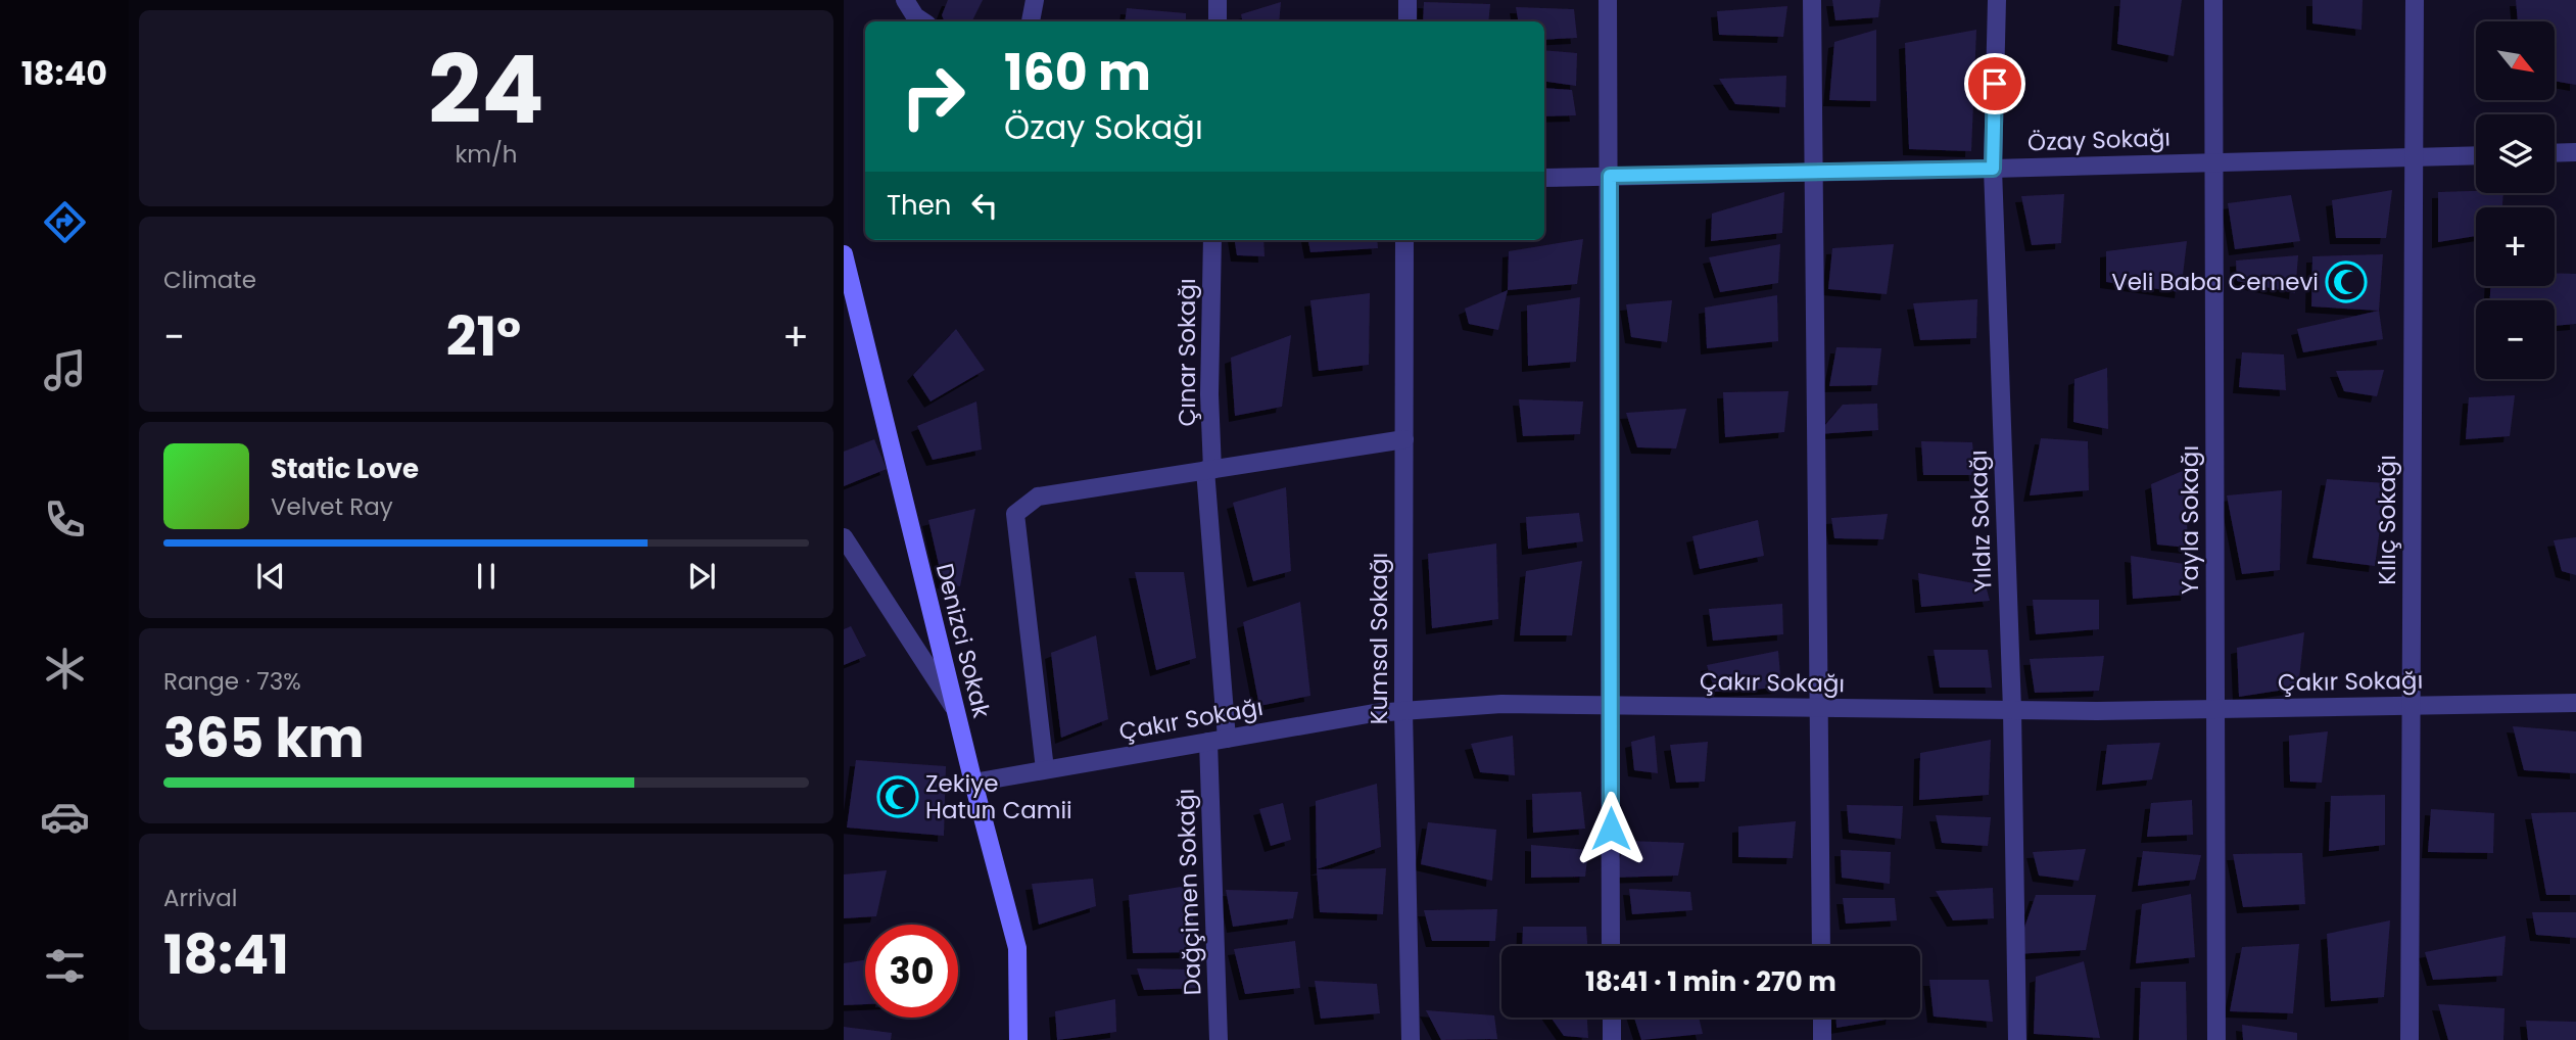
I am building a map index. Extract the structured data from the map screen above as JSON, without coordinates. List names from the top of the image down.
{
  "streets": {
    "street": [
      "Özay Sokağı",
      "Çınar Sokağı",
      "Yayla Sokağı",
      "Kılıç Sokağı",
      "Yıldız Sokağı",
      "Kumsal Sokağı",
      "Denizci Sokak",
      "Çakır Sokağı",
      "Dağçimen Sokağı"
    ]
  },
  "crossings": [
    ["Özay Sokağı", "Yayla Sokağı"],
    ["Özay Sokağı", "Kılıç Sokağı"],
    ["Özay Sokağı", "Yıldız Sokağı"],
    ["Çınar Sokağı", "Çakır Sokağı"],
    ["Çınar Sokağı", "Dağçimen Sokağı"],
    ["Yayla Sokağı", "Çakır Sokağı"],
    ["Kılıç Sokağı", "Çakır Sokağı"],
    ["Yıldız Sokağı", "Çakır Sokağı"],
    ["Kumsal Sokağı", "Çakır Sokağı"],
    ["Denizci Sokak", "Çakır Sokağı"],
    ["Çakır Sokağı", "Dağçimen Sokağı"]
  ],
  "places": {
    "mosque": ["Veli Baba Cemevi", "Zekiye Hatun Camii"]
  },
  "north": "bottom right",
  "page": {
    "tabs": "18:40",
    "tile": [
      ["24", "km/h"],
      "Climate",
      ["Range · 73%", "365 km"],
      ["Arrival", "18:41"]
    ],
    "map_buttons": ["+", "−"],
    "turn": ["160 m", "Özay Sokağı"],
    "then": "Then",
    "heat": ["−", "21°", "+"],
    "song": ["Static Love", "Velvet Ray"],
    "limit": "30",
    "trip": "18:41 · 1 min · 270 m"
  }
}
